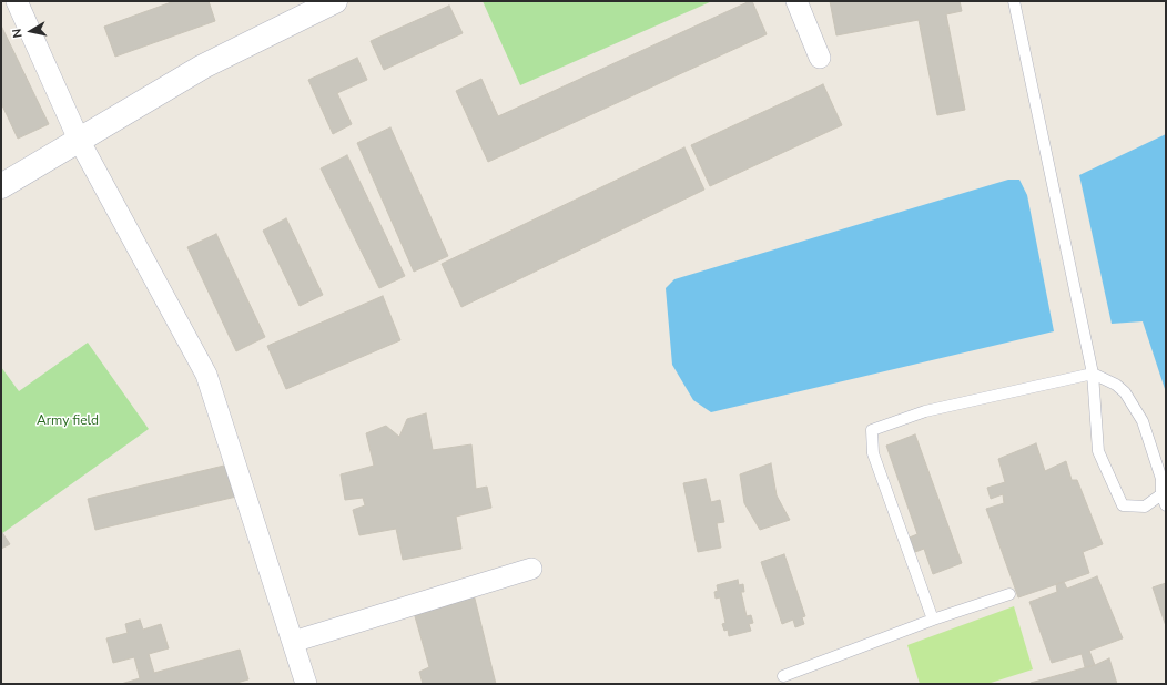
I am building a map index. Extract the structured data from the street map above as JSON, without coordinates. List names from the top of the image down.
{
  "parks": ["Army field"],
  "north": "left"
}
